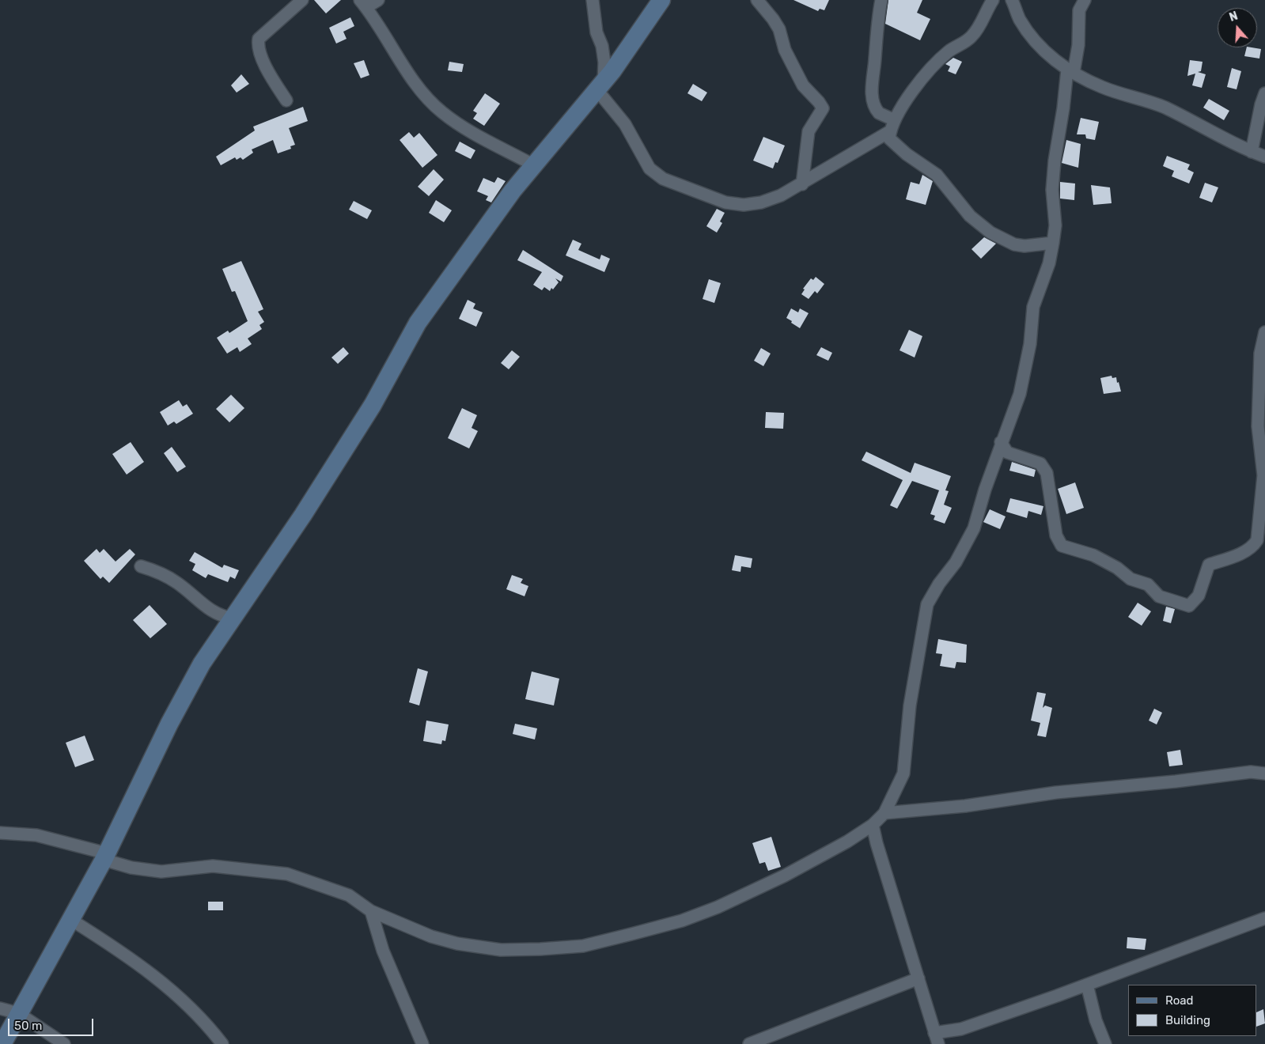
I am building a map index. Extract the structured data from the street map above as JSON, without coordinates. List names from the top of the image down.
{
  "legend": ["Road", "Building"],
  "scale_bar": "50 m",
  "north": "top"
}
